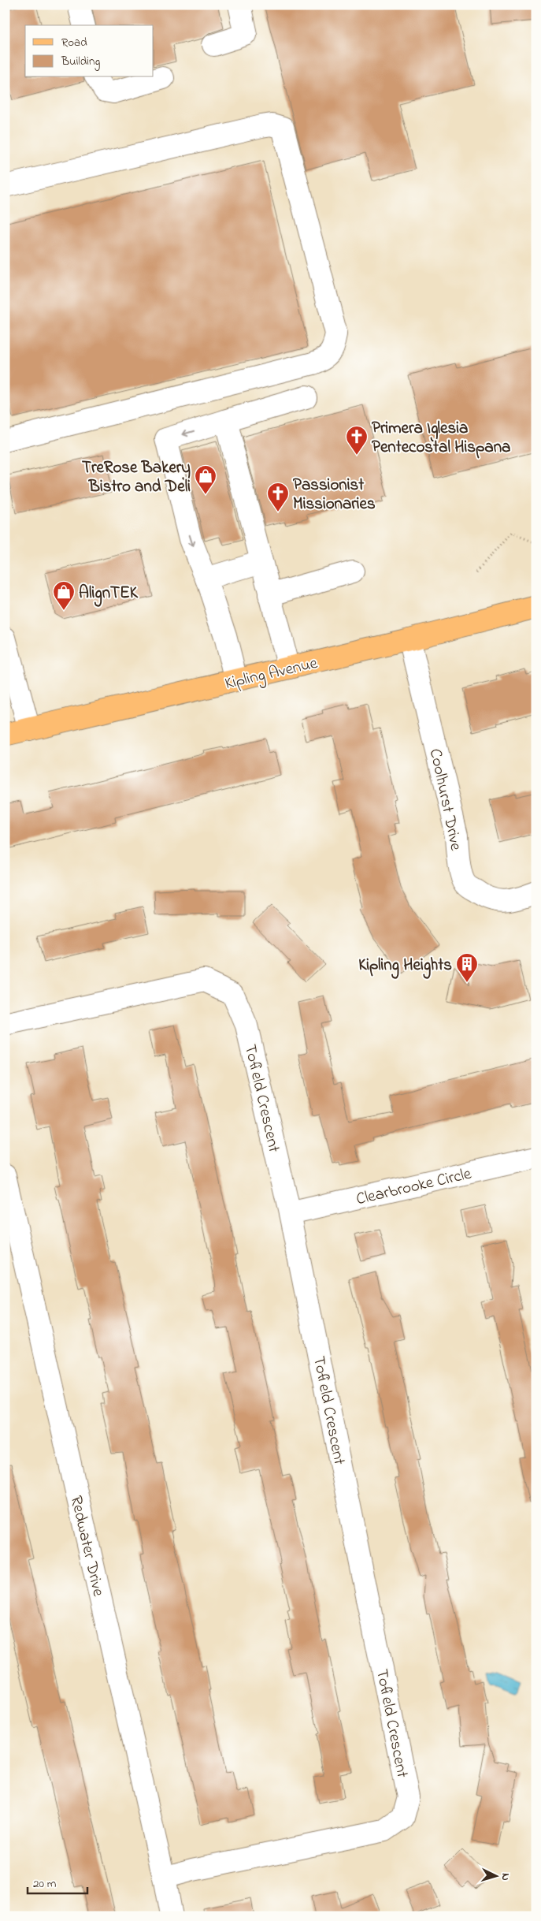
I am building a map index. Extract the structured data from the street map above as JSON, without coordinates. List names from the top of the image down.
{
  "streets": {
    "main road": ["Kipling Avenue"],
    "street": [
      "Coolhurst Drive",
      "Tofield Crescent",
      "Clearbrooke Circle",
      "Redwater Drive"
    ]
  },
  "crossings": [
    ["Kipling Avenue", "Coolhurst Drive"],
    ["Tofield Crescent", "Clearbrooke Circle"],
    ["Tofield Crescent", "Redwater Drive"]
  ],
  "places": {
    "church": ["Primera Iglesia Pentecostal Hispana", "Passionist Missionaries"],
    "shop": ["TreRose Bakery Bistro and Deli", "AlignTEK"],
    "building": ["Kipling Heights"]
  },
  "legend": ["Road", "Building"],
  "scale_bar": "20 m",
  "north": "right"
}
